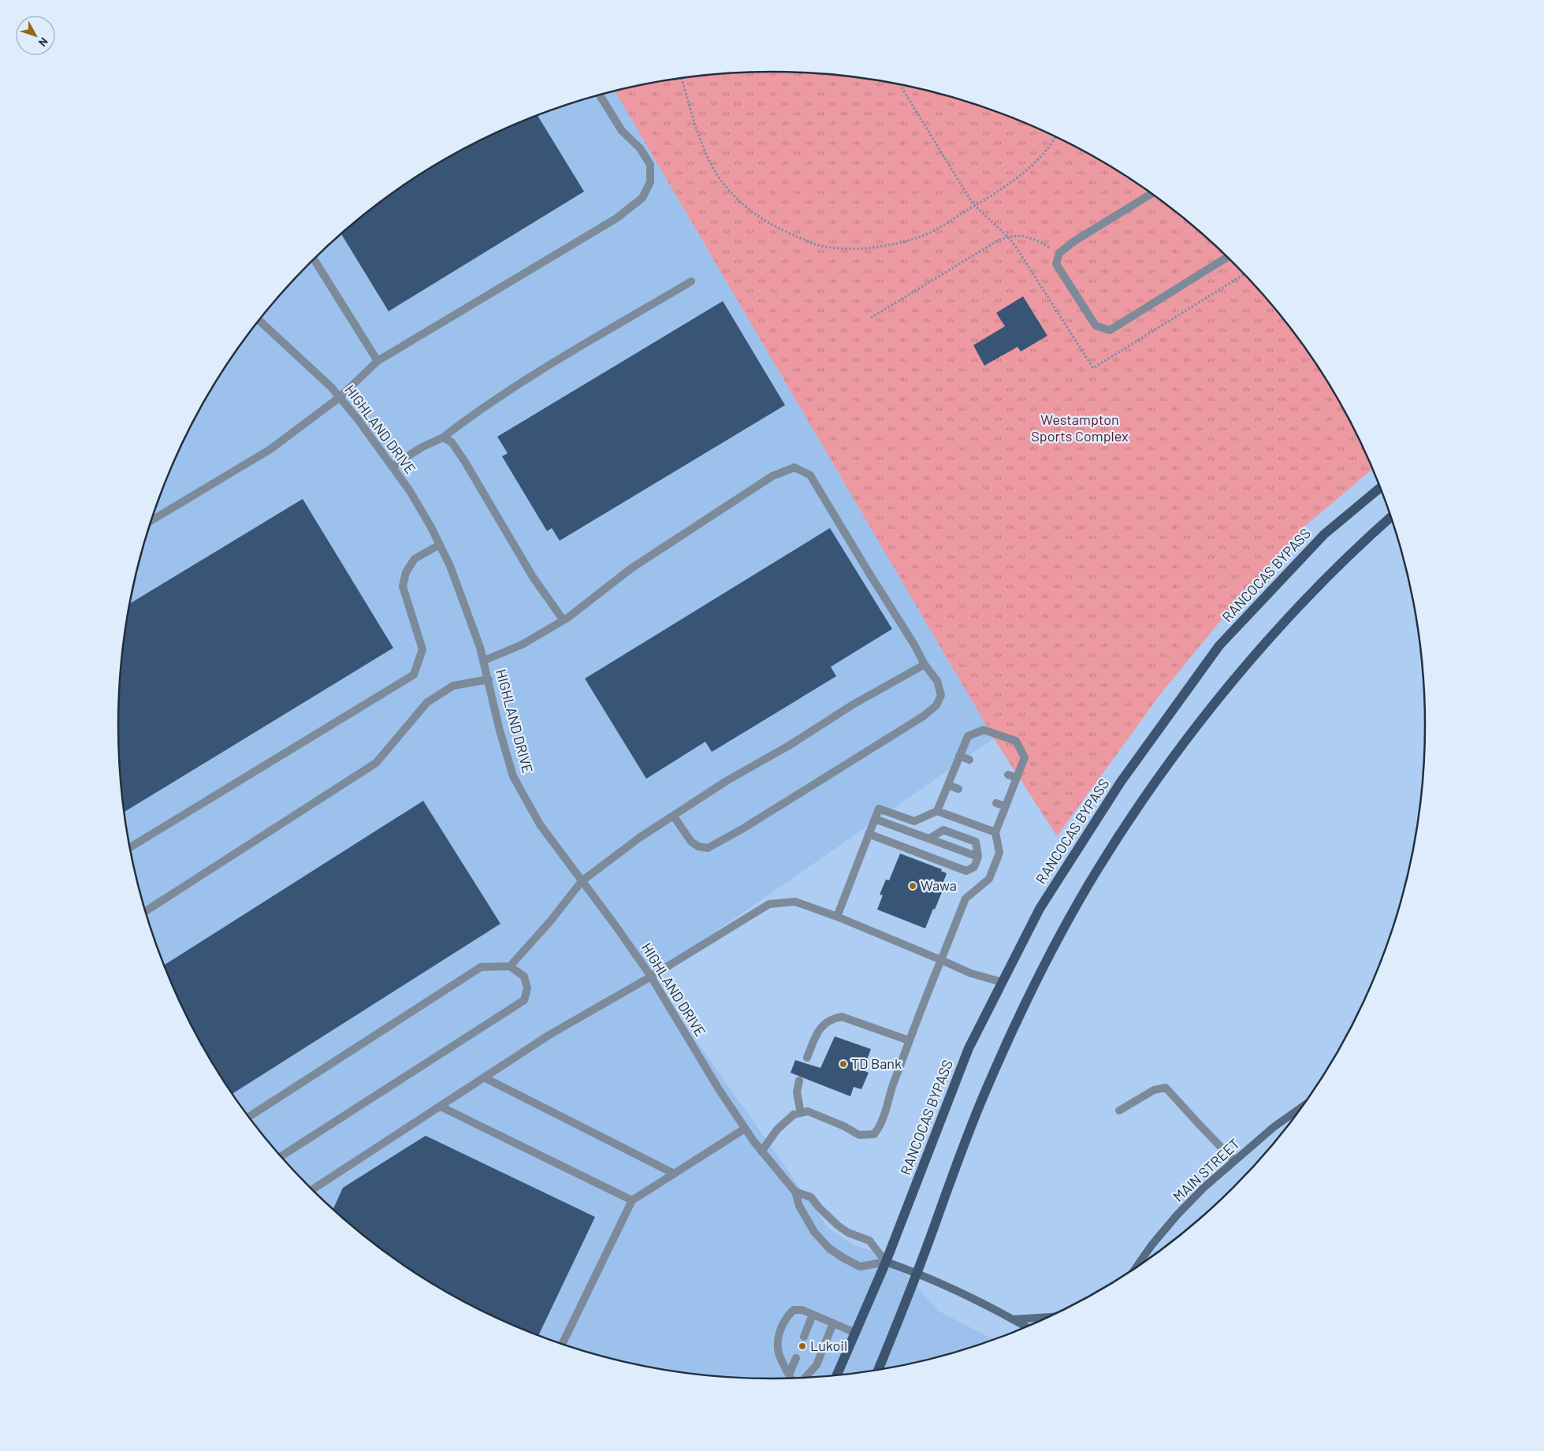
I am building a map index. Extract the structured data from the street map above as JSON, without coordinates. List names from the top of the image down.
{
  "streets": {
    "main road": ["RANCOCAS BYPASS"],
    "street": ["HIGHLAND DRIVE", "MAIN STREET"]
  },
  "crossings": [
    ["HIGHLAND DRIVE", "RANCOCAS BYPASS"]
  ],
  "parks": ["Westampton Sports Complex"],
  "places": ["Wawa", "TD Bank", "Lukoil"],
  "north": "bottom right"
}
